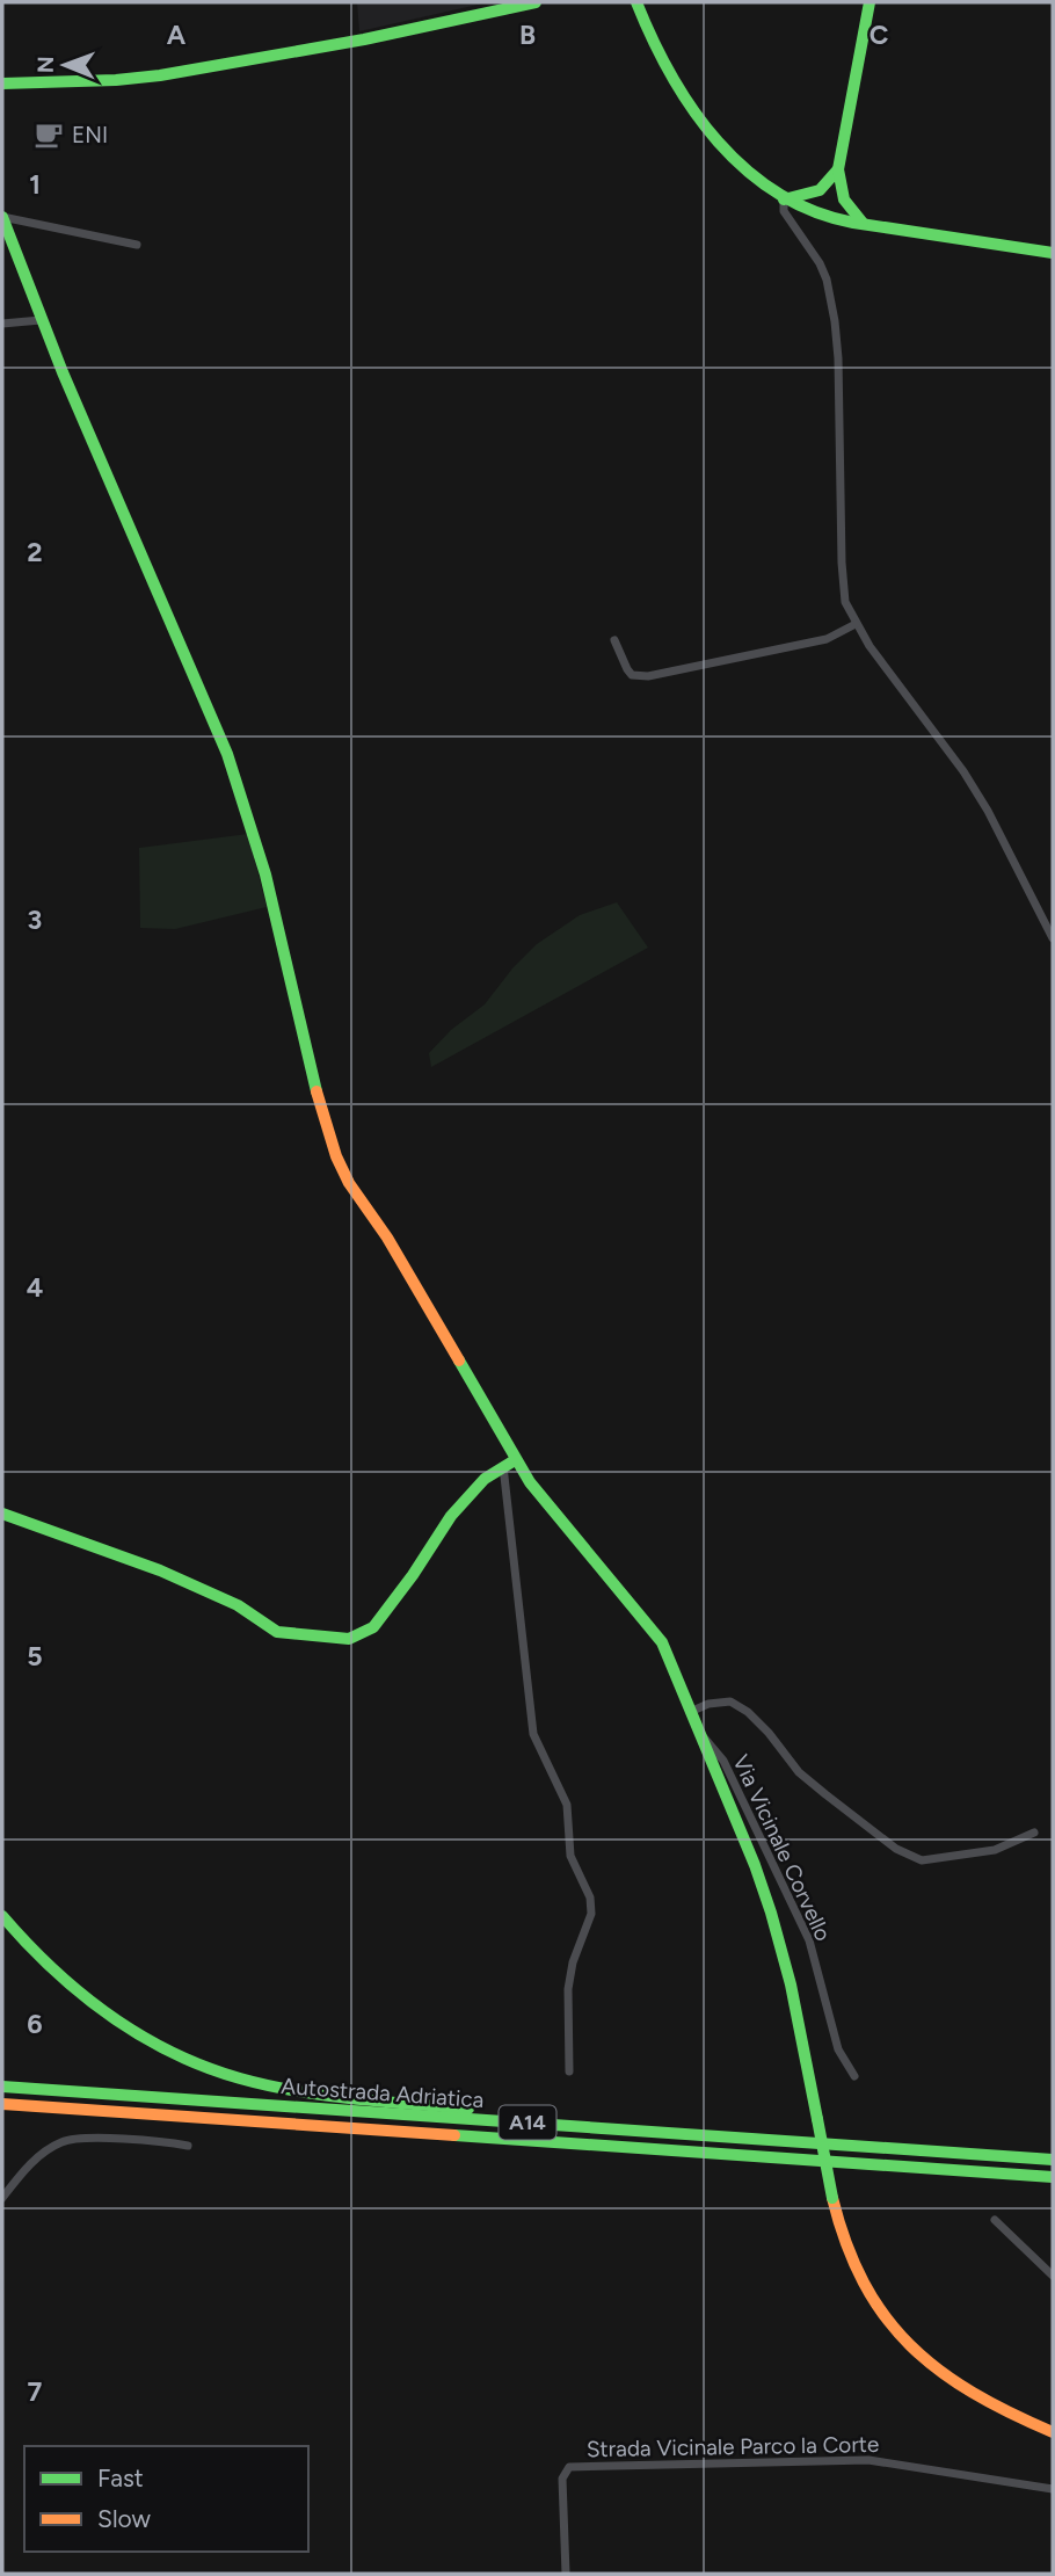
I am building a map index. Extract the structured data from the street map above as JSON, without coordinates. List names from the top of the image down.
{
  "streets": {
    "main road": ["Autostrada Adriatica", "A14"],
    "street": ["Via Vicinale Corvello", "Strada Vicinale Parco la Corte"]
  },
  "places": {
    "cafe": ["ENI"]
  },
  "legend": ["Fast", "Slow"],
  "north": "left",
  "grid": {
    "columns": ["A", "B", "C"],
    "rows": [
      "1",
      "2",
      "3",
      "4",
      "5",
      "6",
      "7"
    ]
  }
}
